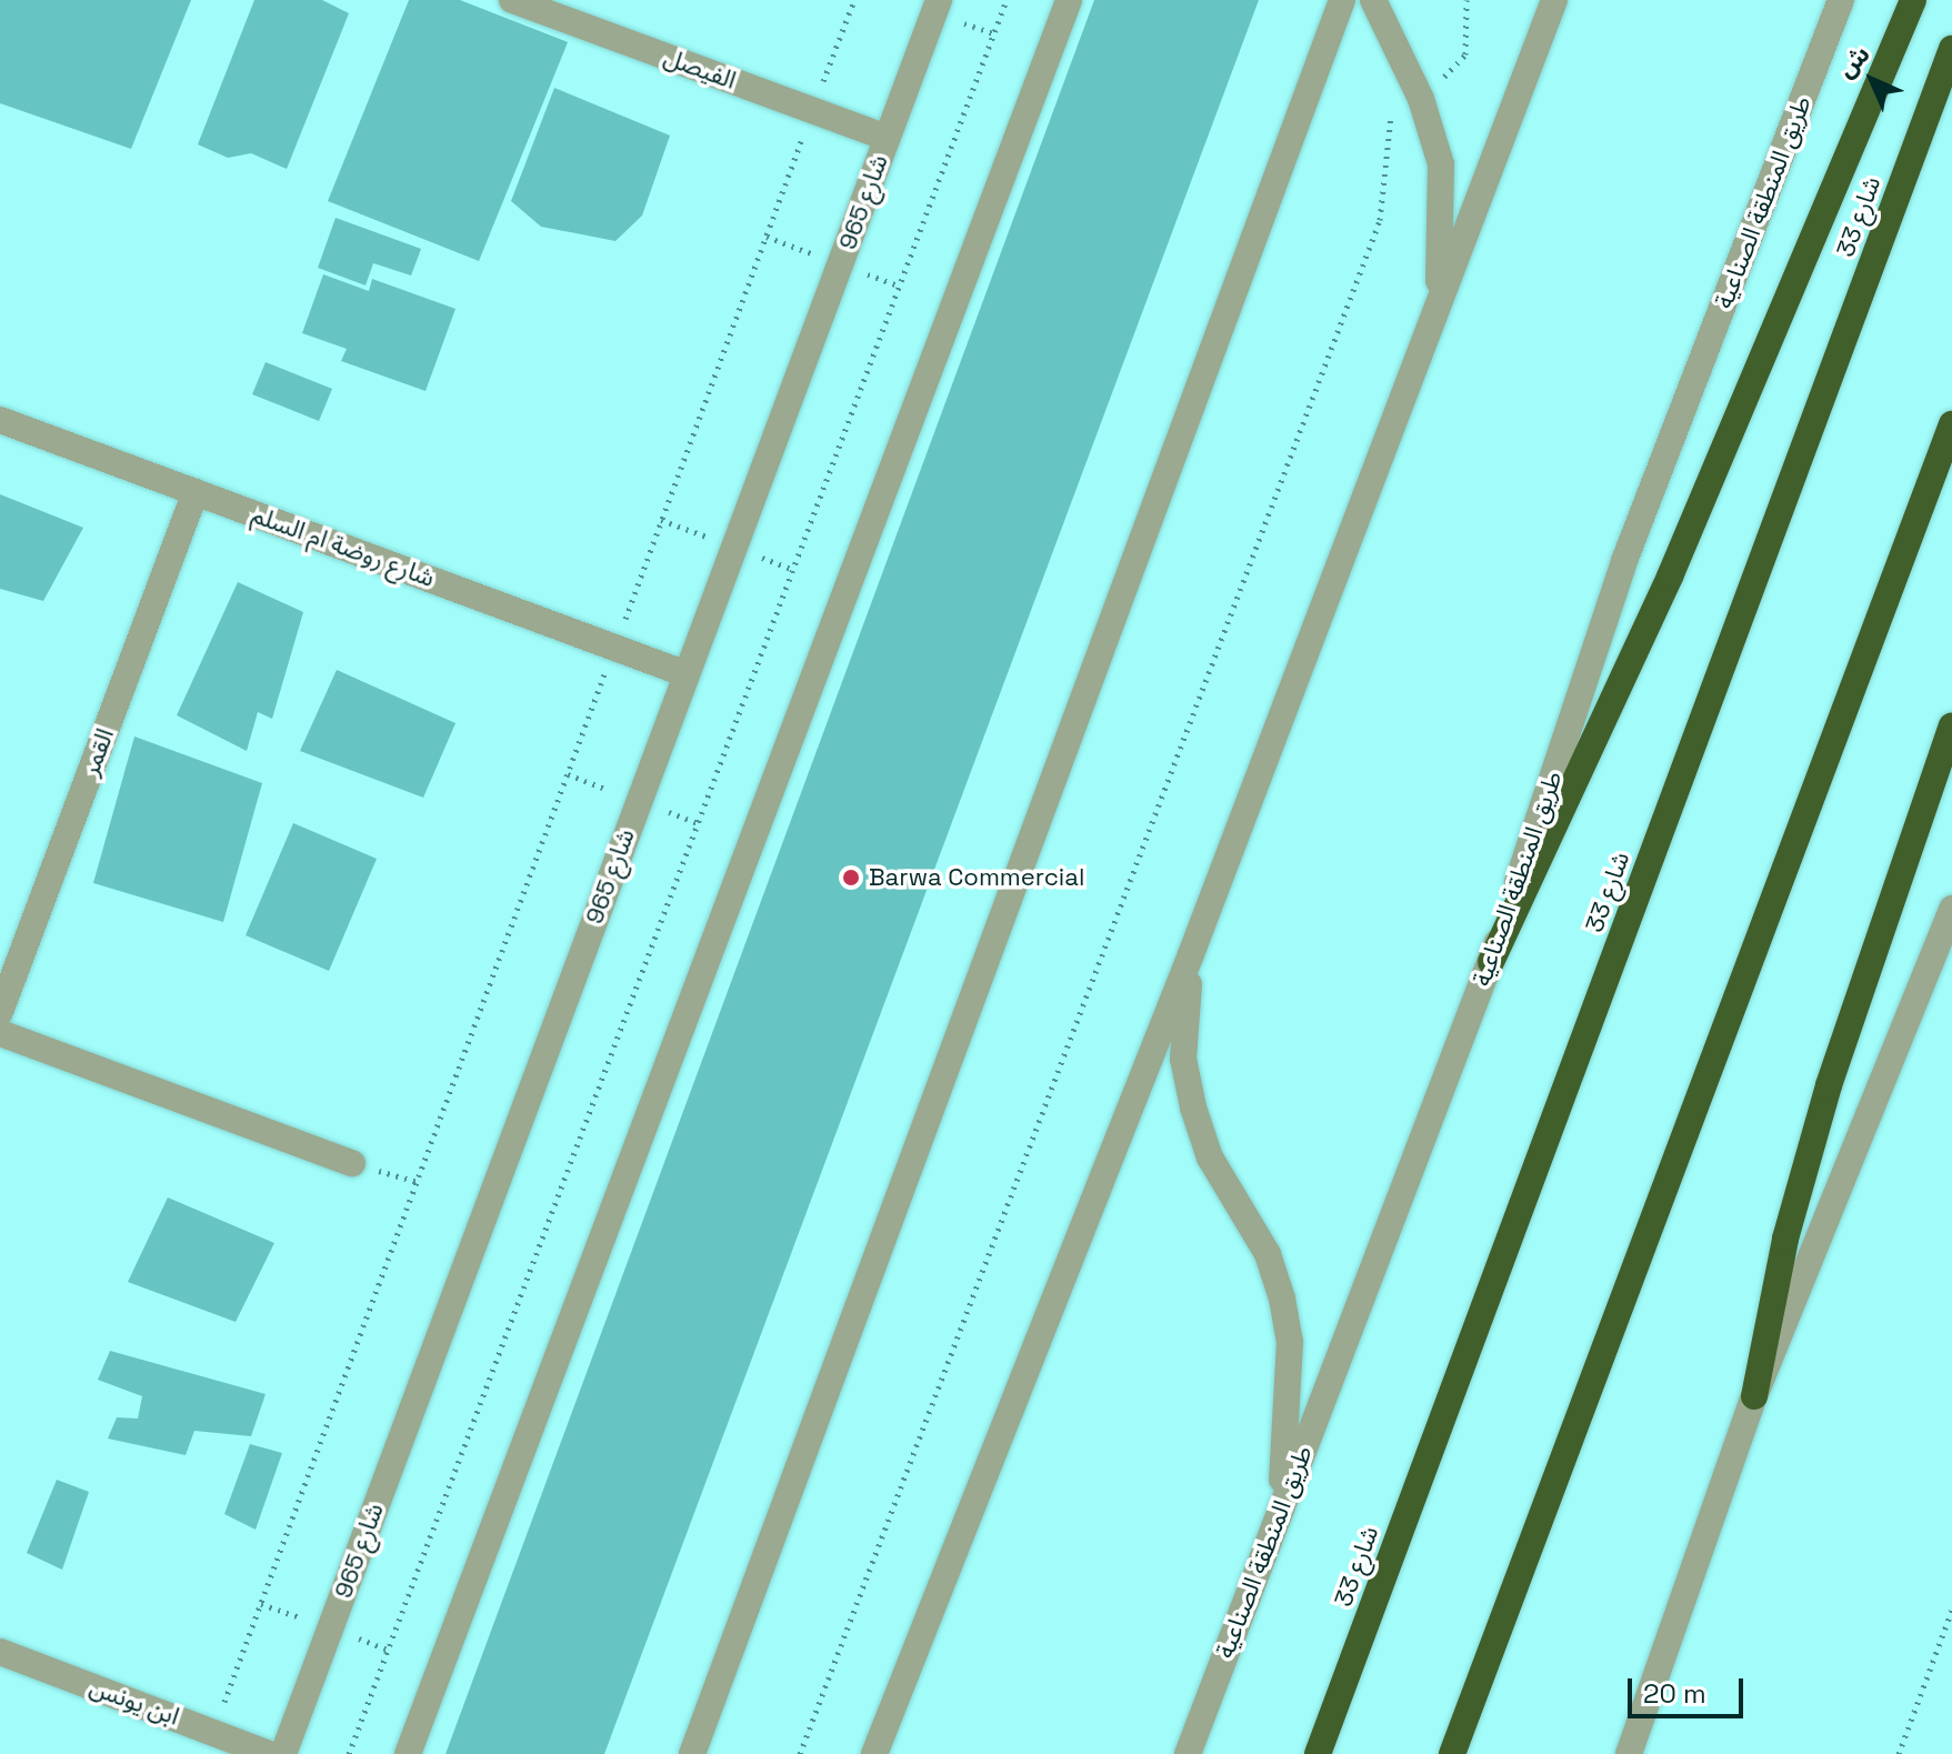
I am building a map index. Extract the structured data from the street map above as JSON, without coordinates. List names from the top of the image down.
{
  "streets": {
    "highway": ["شارع 33"],
    "street": [
      "الفيصل",
      "شارع 965",
      "طريق المنطقة الصناعية",
      "شارع روضة ام السلم",
      "القمر",
      "ابن يونس"
    ]
  },
  "crossings": [
    ["الفيصل", "شارع 965"],
    ["شارع 965", "شارع روضة ام السلم"],
    ["شارع روضة ام السلم", "القمر"]
  ],
  "places": ["Barwa Commercial"],
  "scale_bar": "20 m",
  "north": "top left"
}
